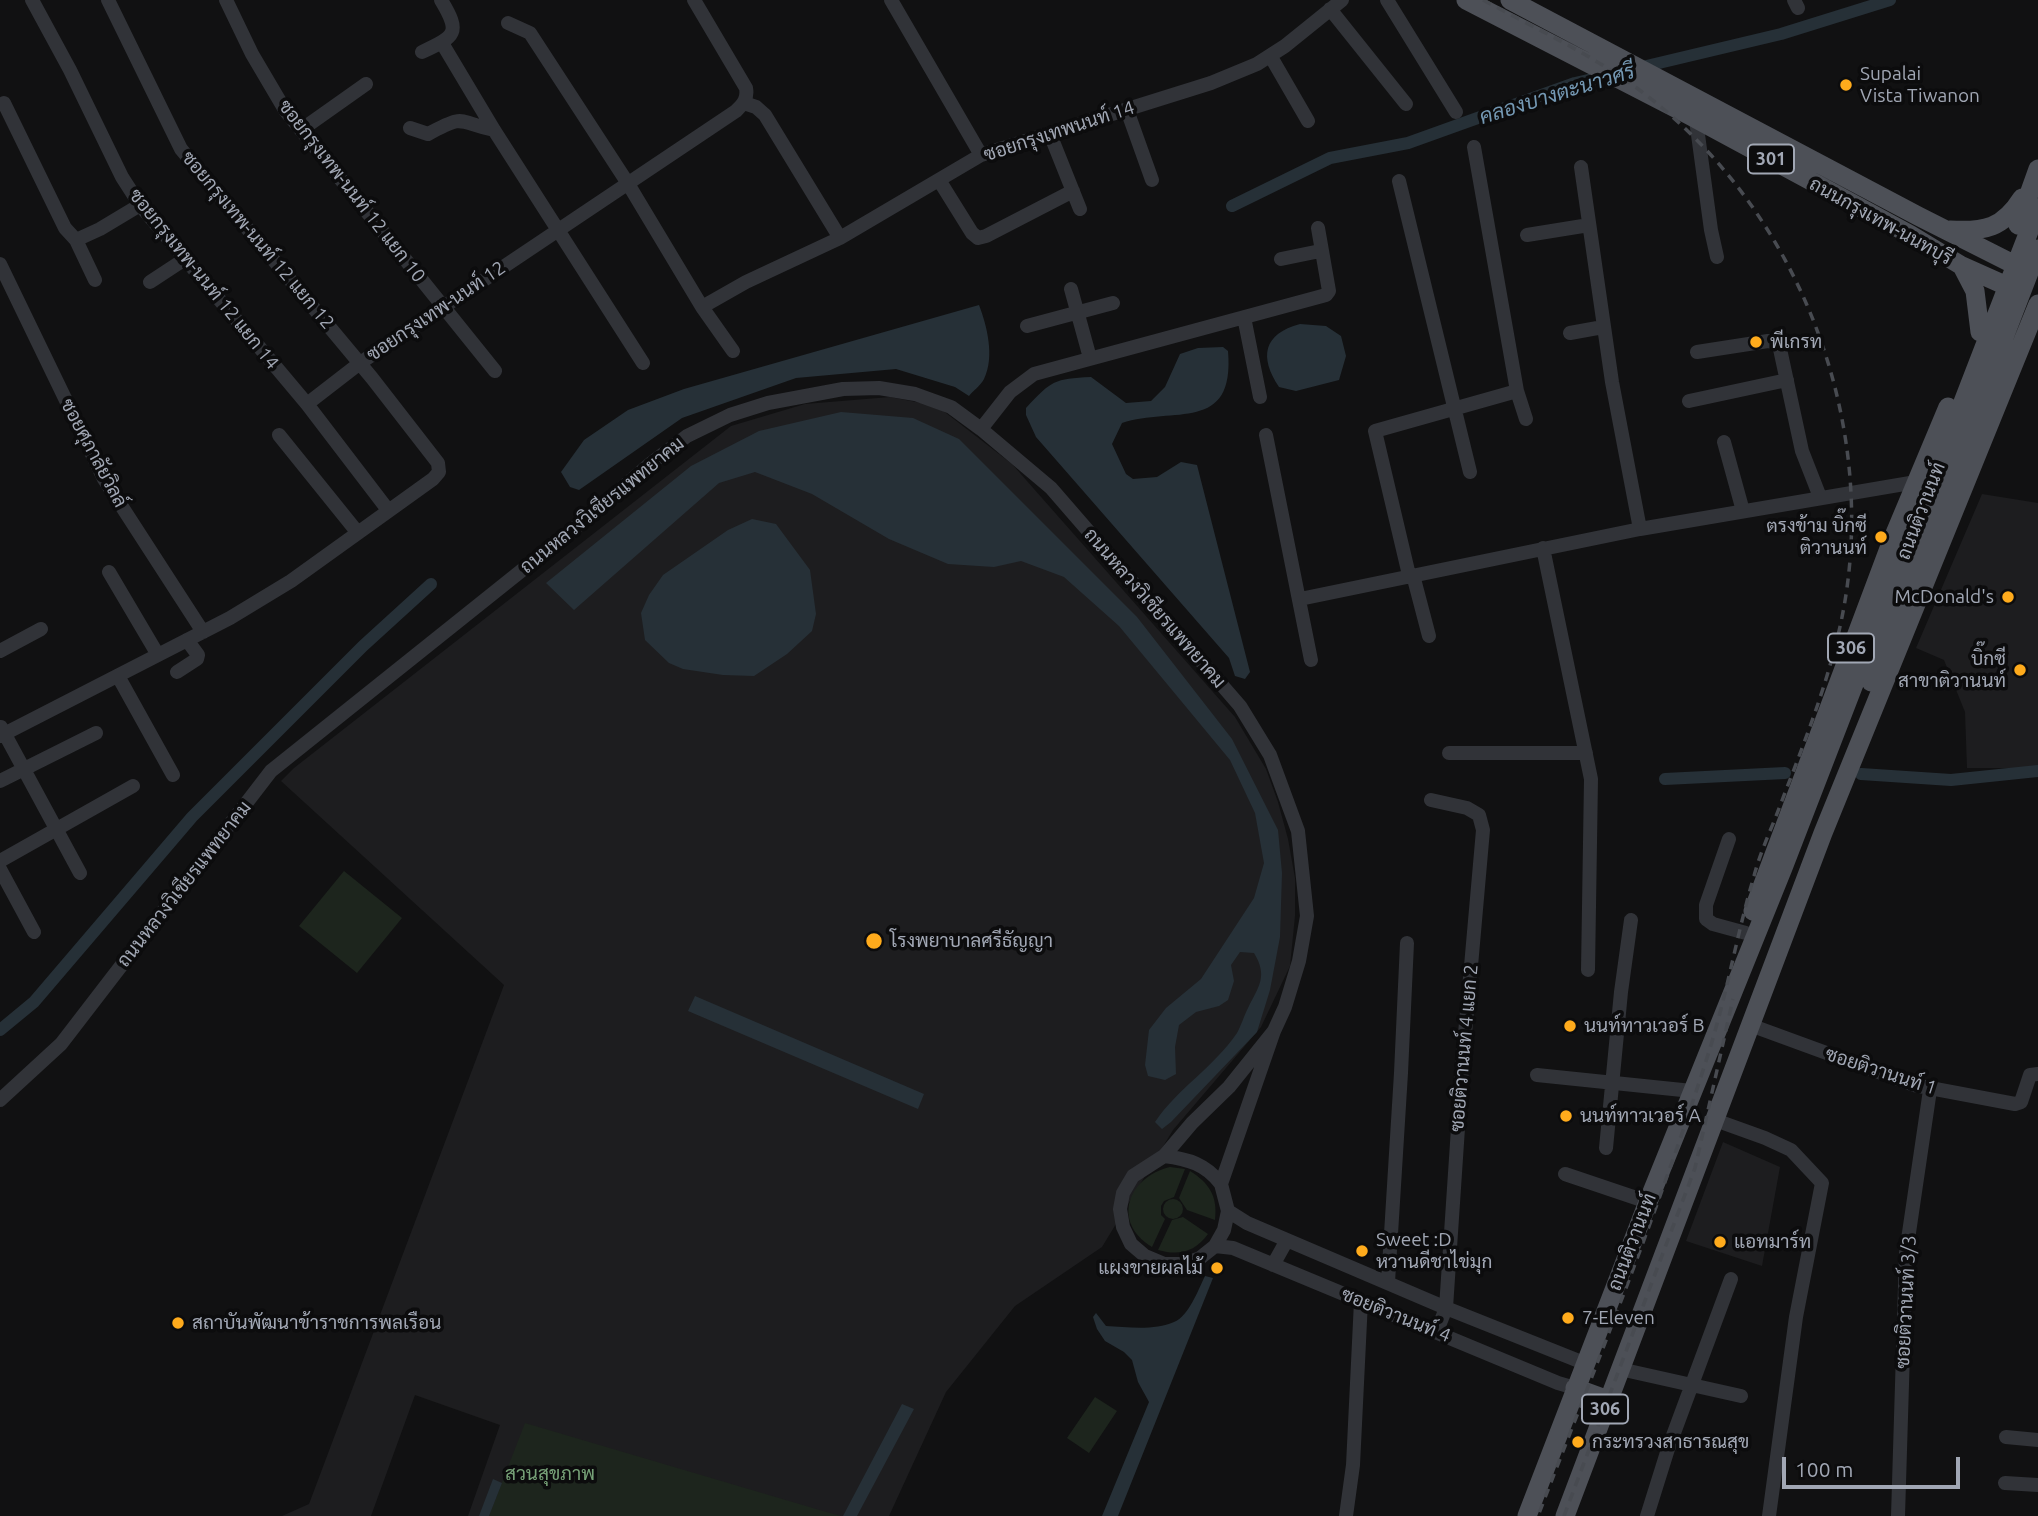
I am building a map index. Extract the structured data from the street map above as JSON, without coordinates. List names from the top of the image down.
{
  "streets": {
    "main road": [
      "301",
      "ถนนกรุงเทพ-นนทบุรี",
      "ถนนติวานนท์",
      "306"
    ],
    "street": [
      "ซอยกรุงเทพนนท์ 14",
      "ซอยกรุงเทพ-นนท์ 12 แยก 10",
      "ซอยกรุงเทพ-นนท์ 12 แยก 12",
      "ซอยกรุงเทพ-นนท์ 12 แยก 14",
      "ซอยกรุงเทพ-นนท์ 12",
      "ซอยศุภาลัยวิลล์",
      "ถนนหลวงวิเชียรแพทยาคม",
      "ซอยติวานนท์ 4 แยก 2",
      "ซอยติวานนท์ 1",
      "ซอยติวานนท์ 3/3",
      "ซอยติวานนท์ 4"
    ]
  },
  "crossings": [
    ["ซอยกรุงเทพ-นนท์ 12 แยก 10", "ซอยกรุงเทพ-นนท์ 12"],
    ["ถนนกรุงเทพ-นนทบุรี", "ถนนติวานนท์"],
    ["ซอยกรุงเทพ-นนท์ 12 แยก 12", "ซอยกรุงเทพ-นนท์ 12"],
    ["ซอยกรุงเทพ-นนท์ 12 แยก 14", "ซอยกรุงเทพ-นนท์ 12"],
    ["ซอยกรุงเทพ-นนท์ 12", "ซอยศุภาลัยวิลล์"],
    ["ถนนหลวงวิเชียรแพทยาคม", "ซอยติวานนท์ 4"],
    ["ถนนติวานนท์", "ซอยติวานนท์ 1"],
    ["ถนนติวานนท์", "ซอยติวานนท์ 4"],
    ["ซอยติวานนท์ 4 แยก 2", "ซอยติวานนท์ 4"],
    ["ซอยติวานนท์ 1", "ซอยติวานนท์ 3/3"]
  ],
  "water": ["คลองบางตะนาวศรี"],
  "parks": ["สวนสุขภาพ"],
  "places": [
    "Supalai Vista Tiwanon",
    "พีเกรท",
    "ตรงข้าม บิ๊กซี ติวานนท์",
    "McDonald's",
    "บิ๊กซี สาขาติวานนท์",
    "โรงพยาบาลศรีธัญญา",
    "นนท์ทาวเวอร์ B",
    "นนท์ทาวเวอร์ A",
    "แอทมาร์ท",
    "Sweet :D หวานดีชาไข่มุก",
    "แผงขายผลไม้",
    "7-Eleven",
    "สถาบันพัฒนาข้าราชการพลเรือน",
    "กระทรวงสาธารณสุข"
  ],
  "scale_bar": "100 m"
}
